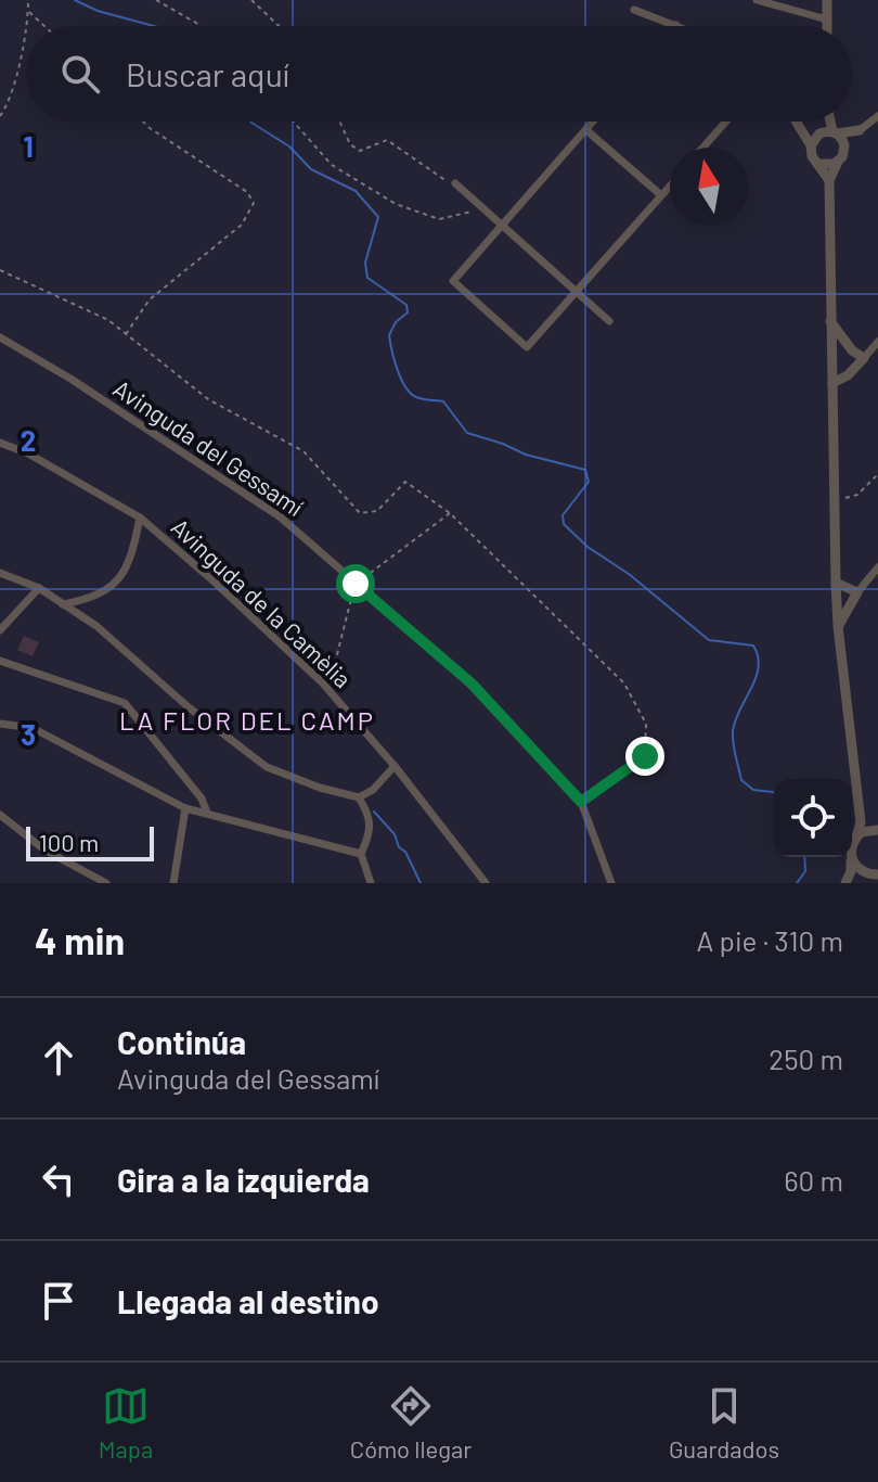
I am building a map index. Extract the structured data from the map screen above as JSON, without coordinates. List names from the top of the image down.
{
  "streets": {
    "street": ["Avinguda del Gessamí", "Avinguda de la Camèlia"]
  },
  "districts": ["LA FLOR DEL CAMP"],
  "scale_bar": "100 m",
  "north": "top",
  "page": {
    "search": "Buscar aquí",
    "scale": "100 m",
    "heading": ["4 min", "A pie · 310 m"],
    "list": [
      ["Continúa", "Avinguda del Gessamí", "250 m"],
      ["Gira a la izquierda", "60 m"],
      "Llegada al destino"
    ],
    "nav": ["Mapa", "Cómo llegar", "Guardados"]
  },
  "grid": {
    "rows": ["1", "2", "3"]
  }
}
